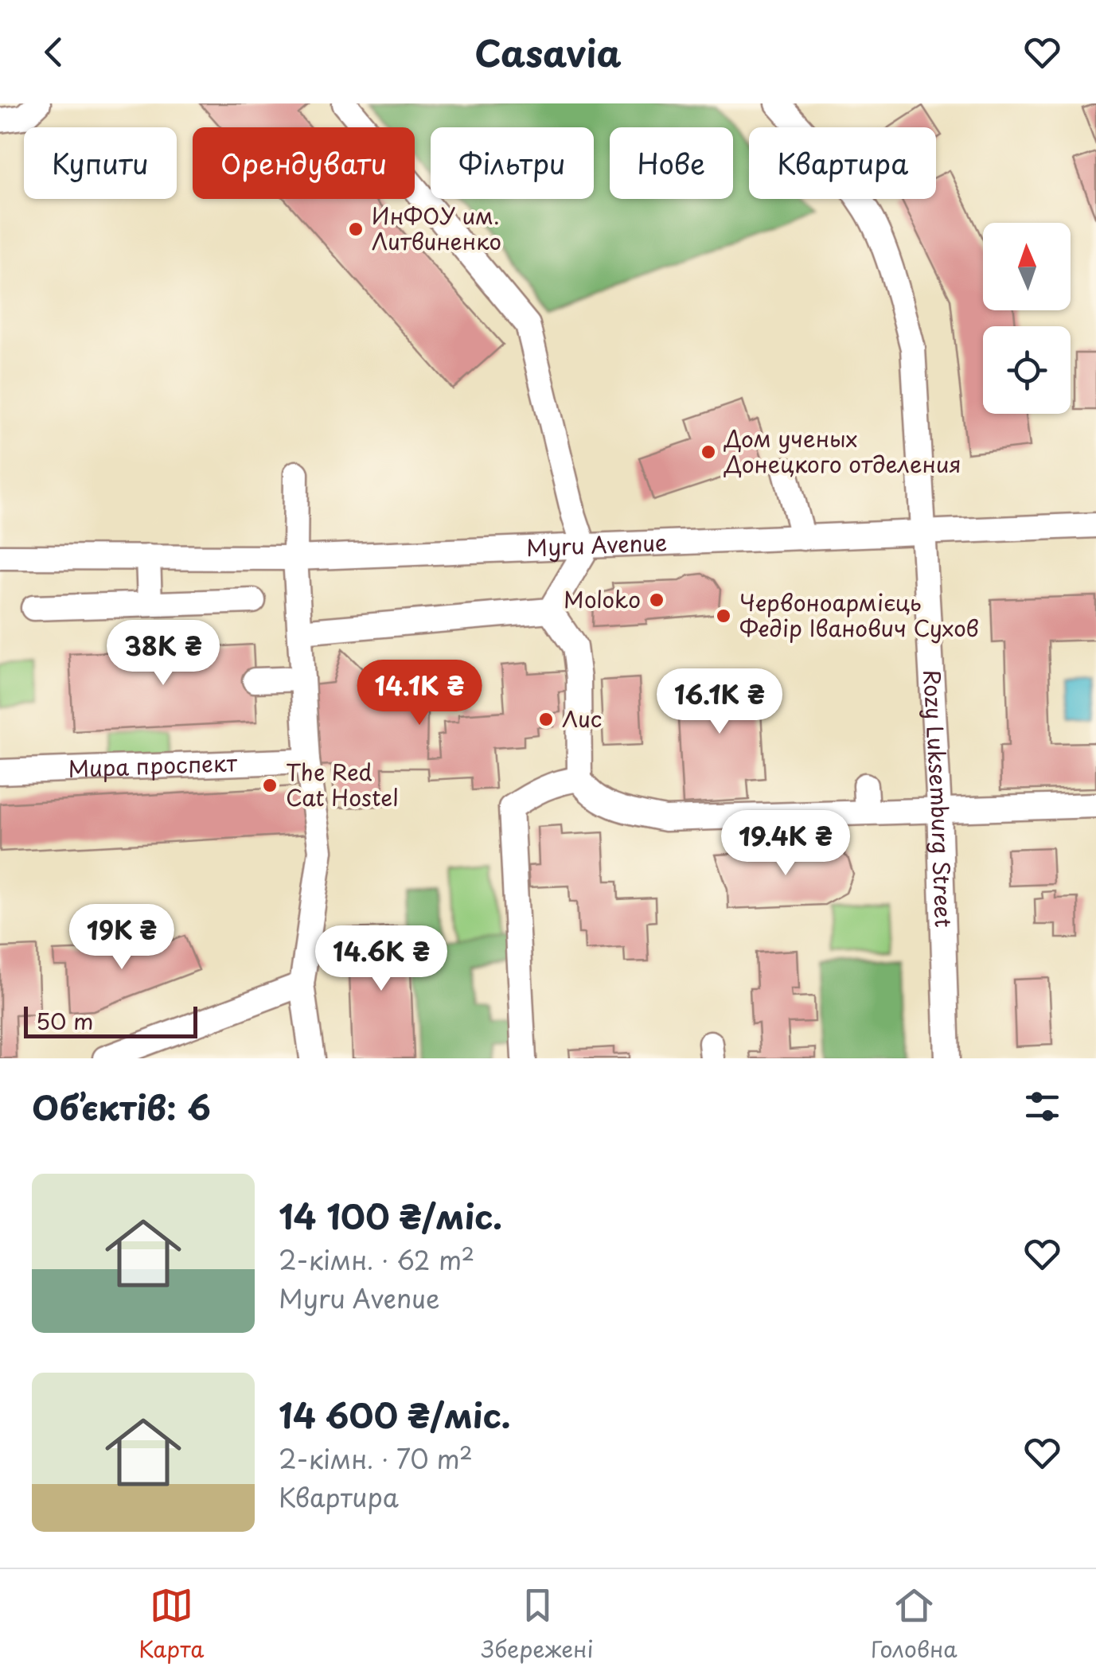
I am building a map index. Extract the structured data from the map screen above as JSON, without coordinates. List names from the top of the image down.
{
  "streets": {
    "street": ["Myru Avenue", "Мира проспект", "Rozy Luksemburg Street"]
  },
  "crossings": [
    ["Myru Avenue", "Rozy Luksemburg Street"]
  ],
  "places": [
    "ИнФОУ им. Литвиненко",
    "Дом ученых Донецкого отделения",
    "Moloko",
    "Червоноармієць Федір Іванович Сухов",
    "Лис",
    "The Red Cat Hostel"
  ],
  "scale_bar": "50 m",
  "north": "top",
  "page": {
    "header": "Casavia",
    "chip": [
      "Купити",
      "Орендувати",
      "Фільтри",
      "Нове",
      "Квартира"
    ],
    "price": [
      "38K ₴",
      "14.1K ₴",
      "16.1K ₴",
      "19.4K ₴",
      "19K ₴",
      "14.6K ₴"
    ],
    "scale": "50 m",
    "heading": "Об’єктів: 6",
    "list": [
      {
        "name": "14 100 ₴/міс.",
        "note": "2-кімн. · 62 m² · Myru Avenue"
      },
      {
        "name": "14 600 ₴/міс.",
        "note": "2-кімн. · 70 m² · Квартира"
      }
    ],
    "tabs": ["Карта", "Збережені", "Головна"]
  }
}
